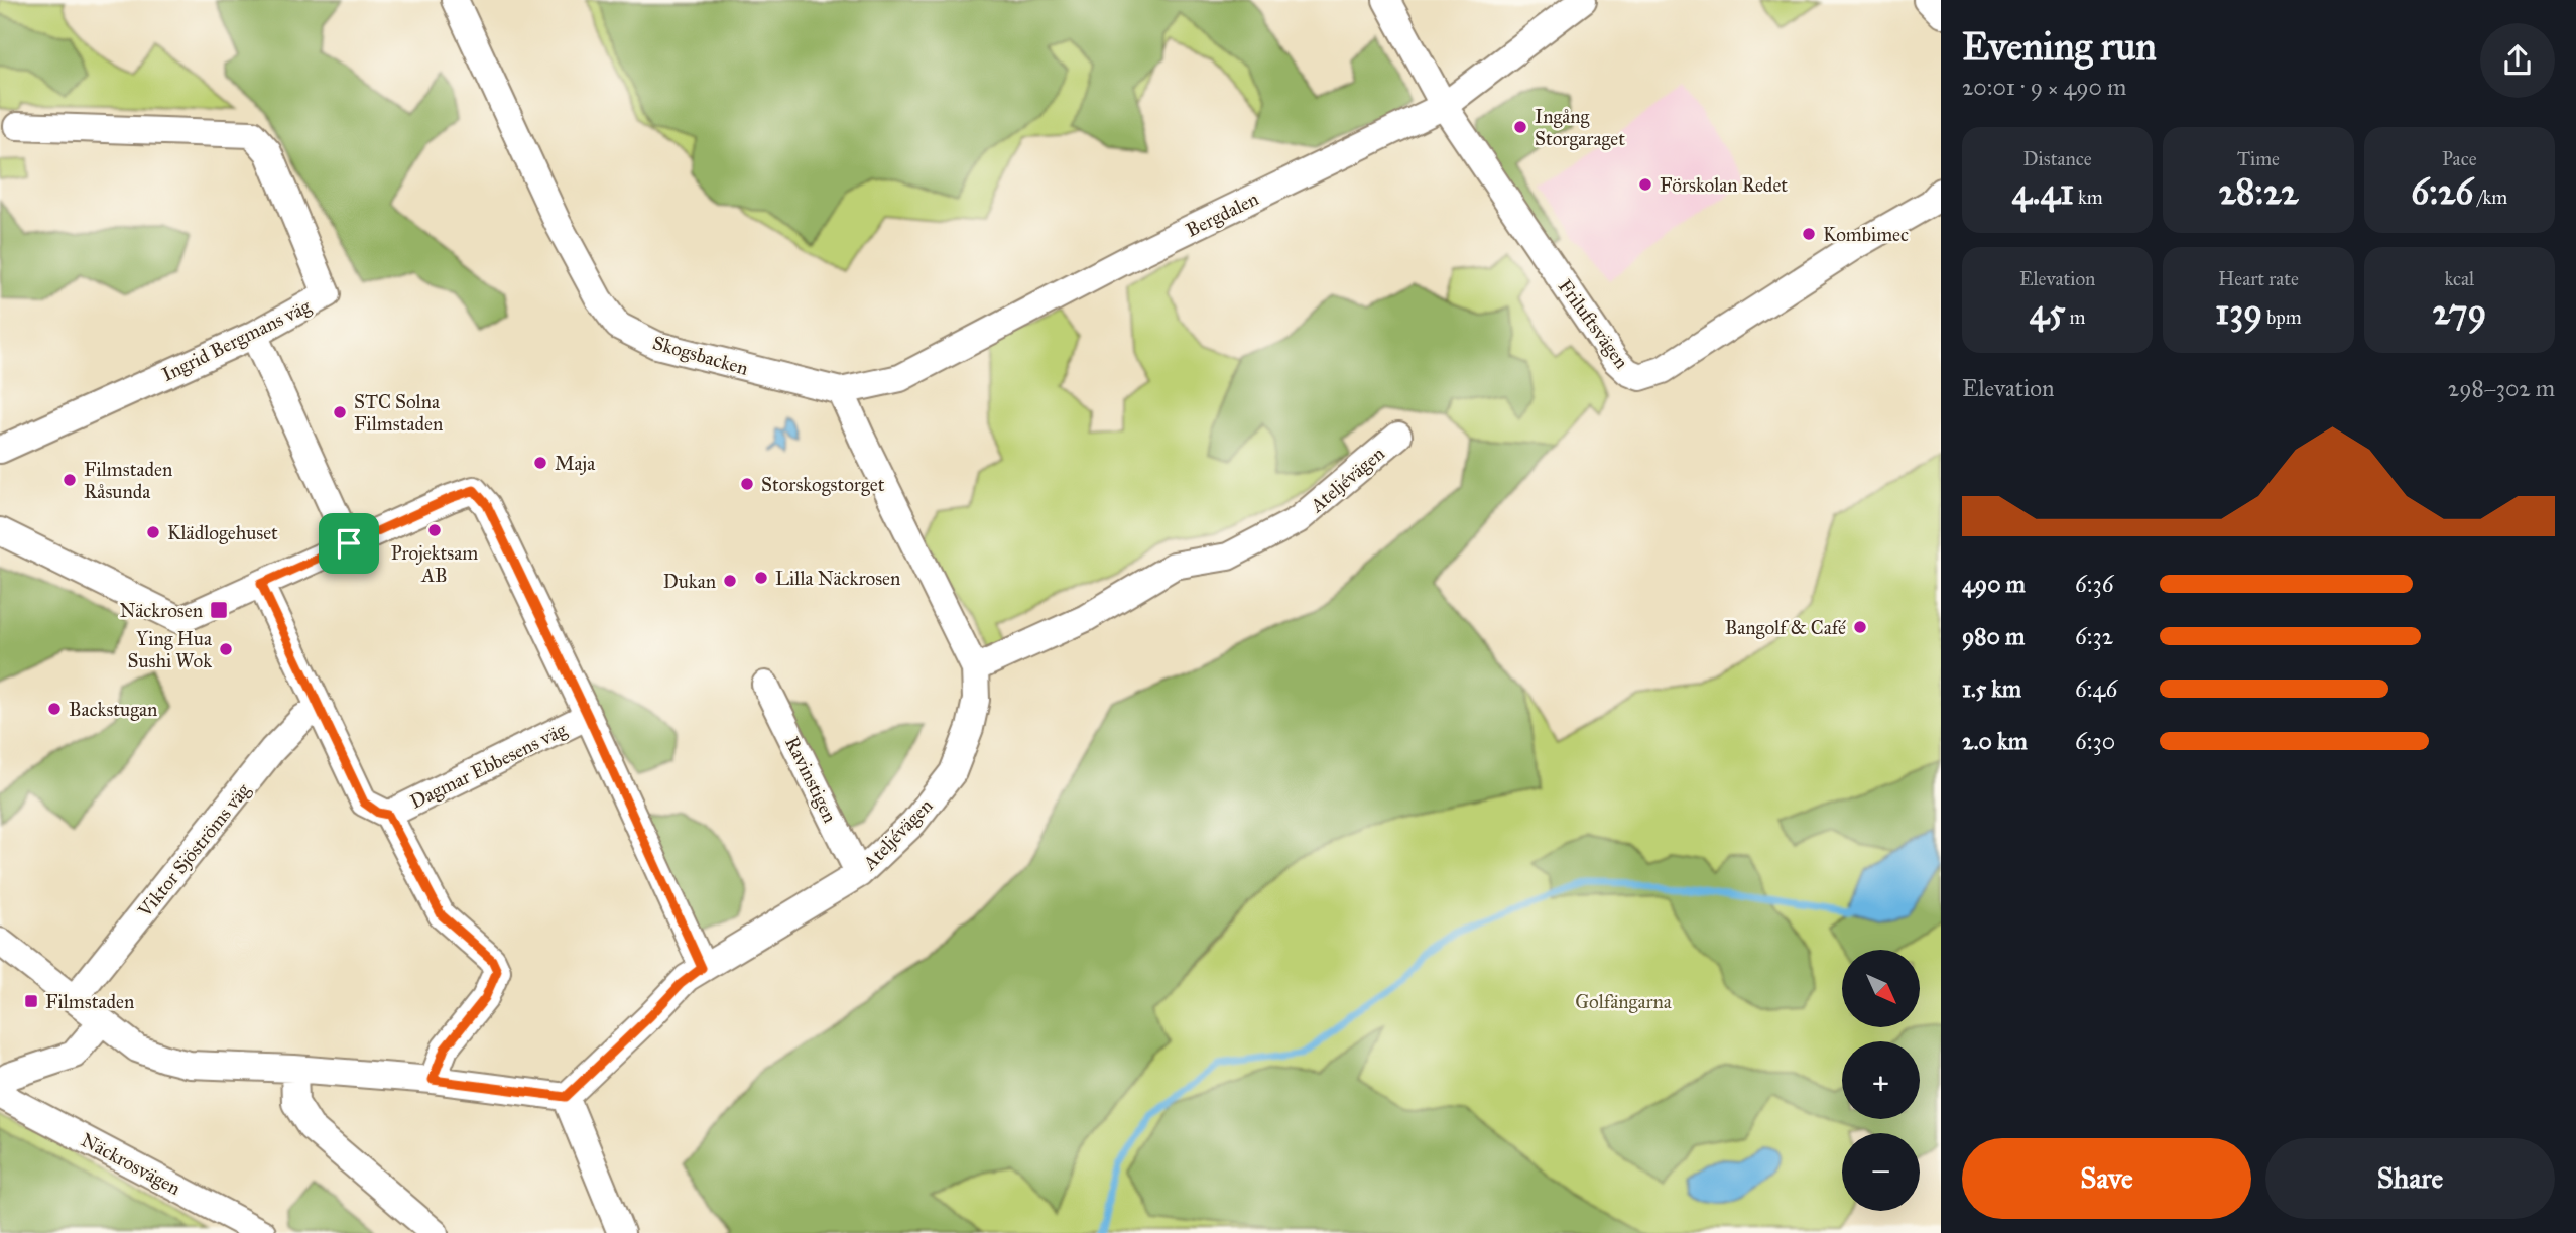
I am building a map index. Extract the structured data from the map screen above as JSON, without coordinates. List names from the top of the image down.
{
  "streets": {
    "street": [
      "Bergdalen",
      "Friluftsvägen",
      "Ingrid Bergmans väg",
      "Skogsbacken",
      "Ateljévägen",
      "Dagmar Ebbesens väg",
      "Ravinstigen",
      "Viktor Sjöströms väg",
      "Näckrosvägen"
    ]
  },
  "crossings": [
    ["Bergdalen", "Friluftsvägen"],
    ["Bergdalen", "Skogsbacken"],
    ["Ateljévägen", "Ravinstigen"]
  ],
  "parks": ["Golfängarna"],
  "places": {
    "other": [
      "Ingång Storgaraget",
      "Förskolan Redet",
      "Kombimec",
      "STC Solna Filmstaden",
      "Maja",
      "Filmstaden Råsunda",
      "Storskogstorget",
      "Projektsam AB",
      "Klädlogehuset",
      "Lilla Näckrosen",
      "Dukan",
      "Bangolf & Café",
      "Ying Hua Sushi Wok",
      "Backstugan"
    ],
    "transit": ["Näckrosen", "Filmstaden"]
  },
  "north": "bottom right",
  "page": {
    "heading": ["Evening run", "20:01 · 9 × 490 m"],
    "stats": [
      ["Distance", "4.41 km"],
      ["Time", "28:22"],
      ["Pace", "6:26 /km"],
      ["Elevation", "45 m"],
      ["Heart rate", "139 bpm"],
      ["kcal", "279"]
    ],
    "chart": ["Elevation", "298–302 m"],
    "list": [
      {
        "name": "490 m",
        "note": "6:36"
      },
      {
        "name": "980 m",
        "note": "6:32"
      },
      {
        "name": "1.5 km",
        "note": "6:46"
      },
      {
        "name": "2.0 km",
        "note": "6:30"
      }
    ],
    "map_buttons": ["+", "−"],
    "buttons": ["Save", "Share"]
  }
}
